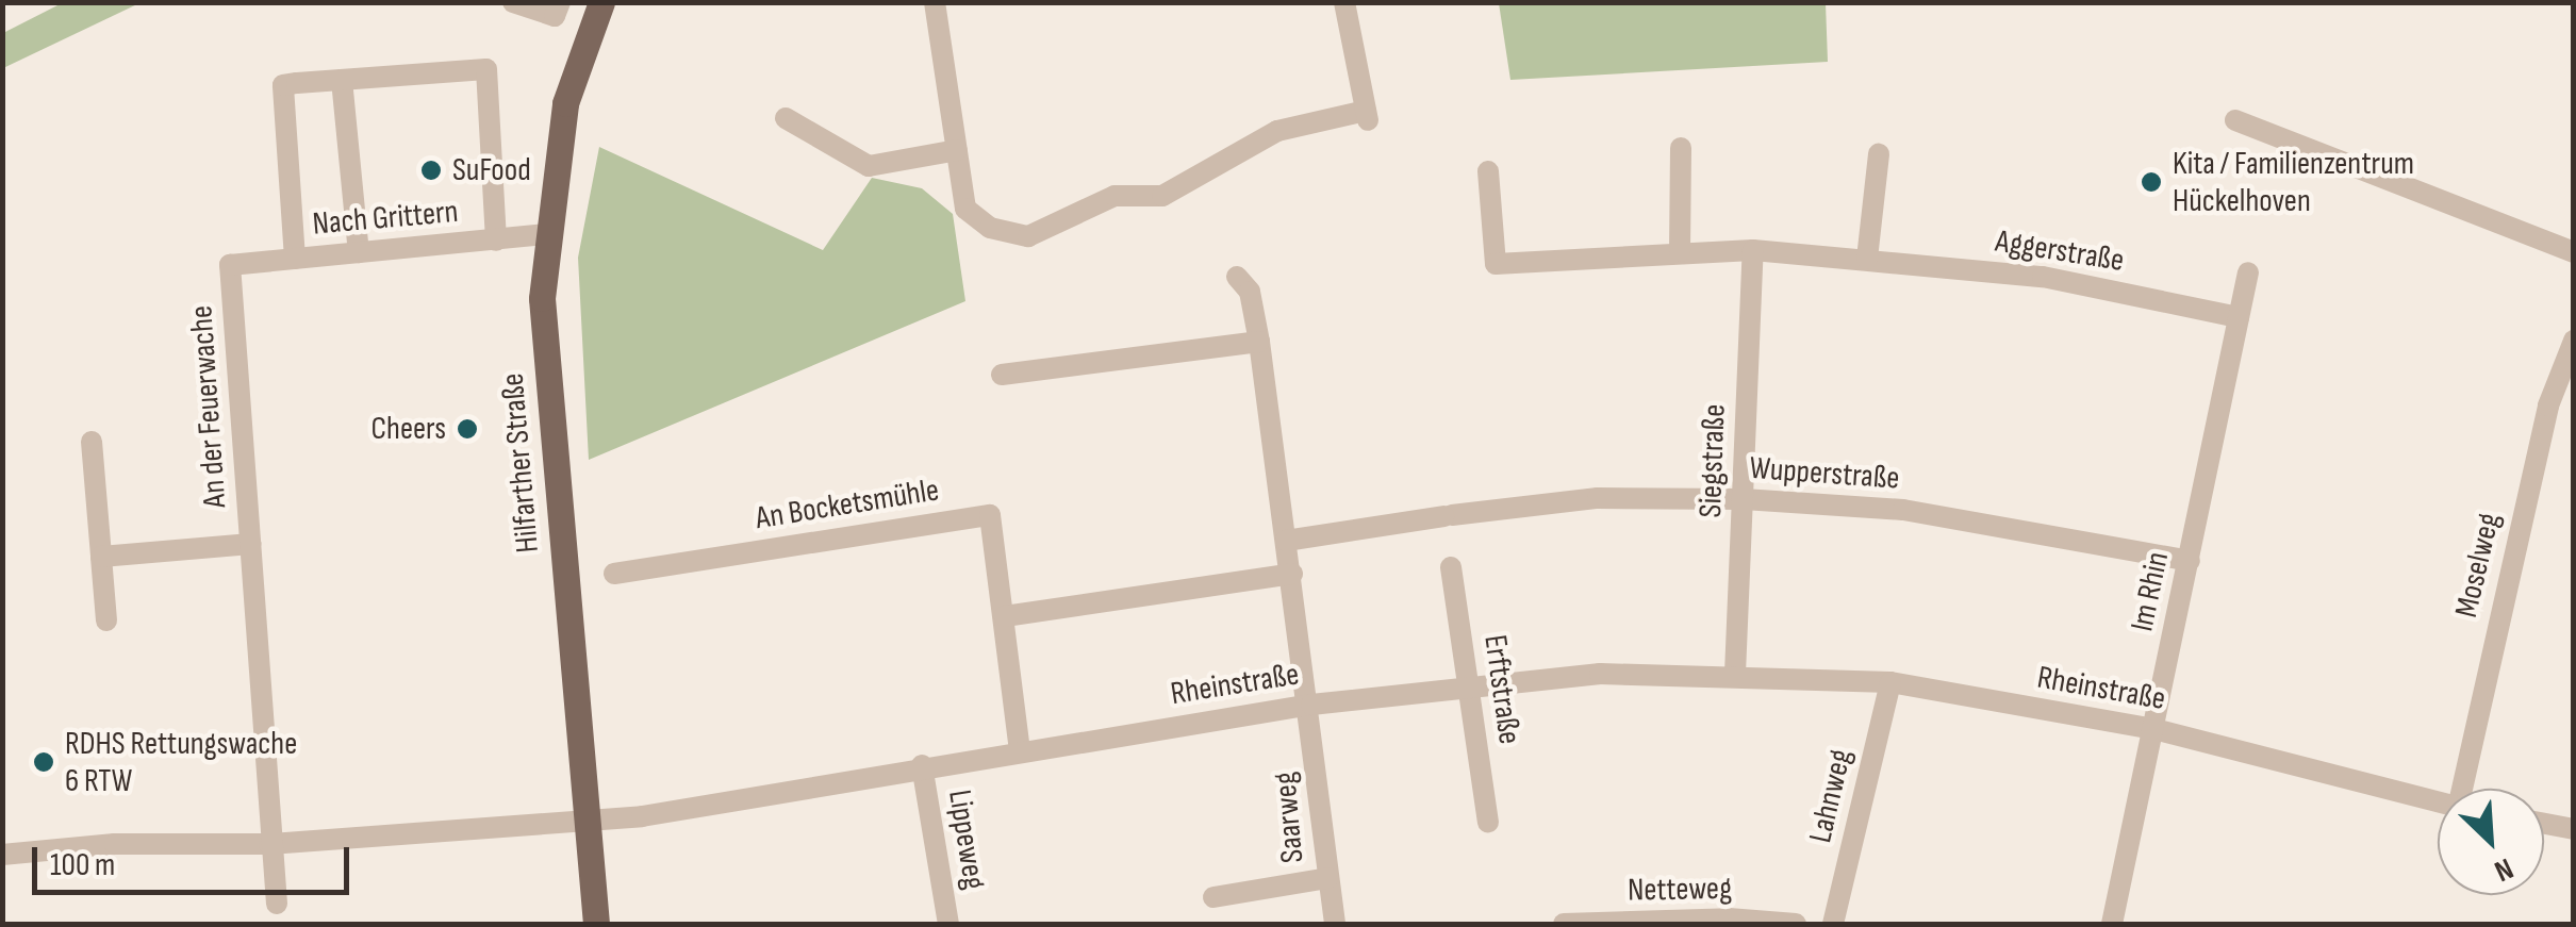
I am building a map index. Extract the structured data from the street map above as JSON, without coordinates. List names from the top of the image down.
{
  "streets": {
    "main road": ["Hilfarther Straße"],
    "street": [
      "Nach Grittern",
      "Aggerstraße",
      "An der Feuerwache",
      "Siegstraße",
      "Wupperstraße",
      "An Bocketsmühle",
      "Moselweg",
      "Im Rhin",
      "Rheinstraße",
      "Erftstraße",
      "Lahnweg",
      "Saarweg",
      "Lippeweg",
      "Netteweg"
    ]
  },
  "crossings": [
    ["Nach Grittern", "An der Feuerwache"],
    ["Nach Grittern", "Hilfarther Straße"],
    ["Aggerstraße", "Siegstraße"],
    ["Aggerstraße", "Im Rhin"],
    ["An der Feuerwache", "Rheinstraße"],
    ["Siegstraße", "Wupperstraße"],
    ["Siegstraße", "Rheinstraße"],
    ["Hilfarther Straße", "Rheinstraße"],
    ["Wupperstraße", "Im Rhin"],
    ["An Bocketsmühle", "Rheinstraße"],
    ["Im Rhin", "Rheinstraße"],
    ["Rheinstraße", "Erftstraße"],
    ["Rheinstraße", "Lahnweg"],
    ["Rheinstraße", "Saarweg"],
    ["Rheinstraße", "Lippeweg"]
  ],
  "places": [
    "SuFood",
    "Kita / Familienzentrum Hückelhoven",
    "Cheers",
    "RDHS Rettungswache 6 RTW"
  ],
  "scale_bar": "100 m",
  "north": "bottom right"
}
